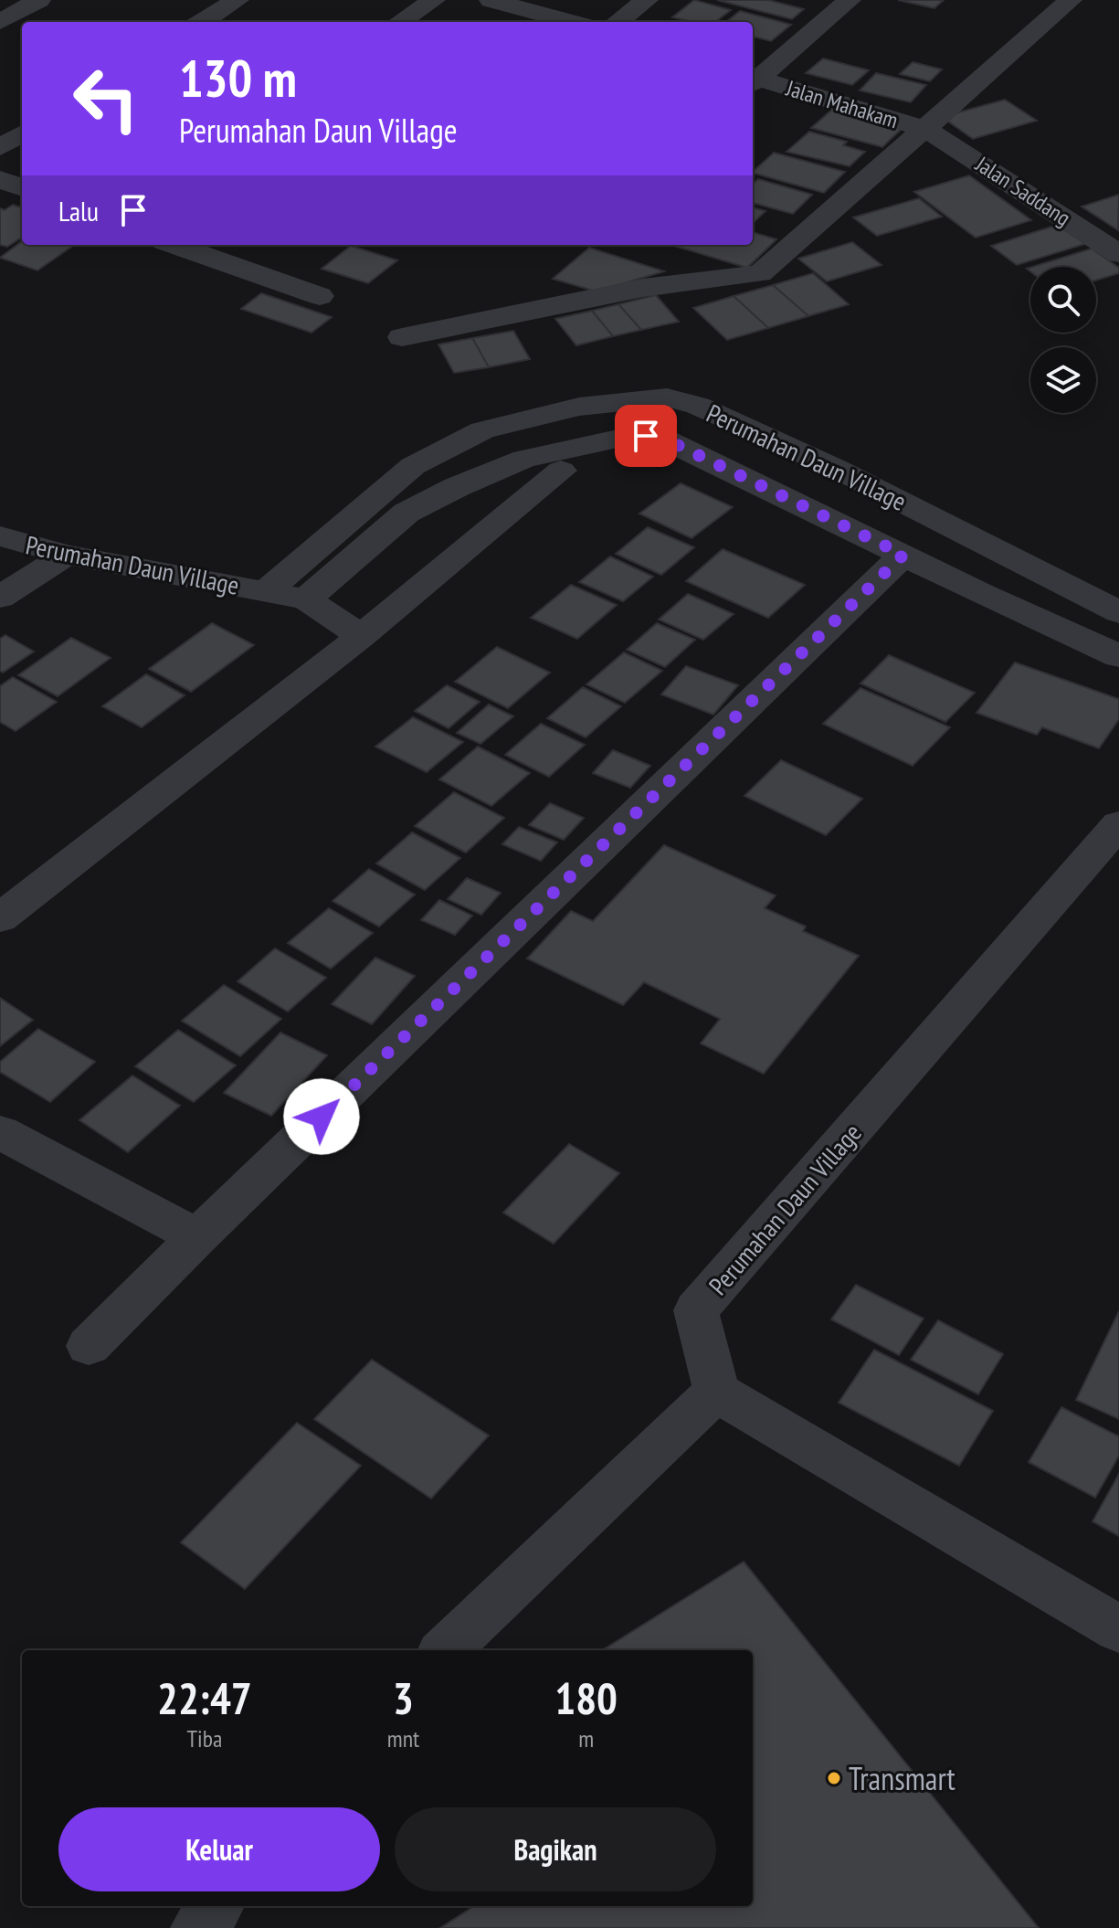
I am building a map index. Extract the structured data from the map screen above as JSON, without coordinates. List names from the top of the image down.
{
  "streets": {
    "street": ["Jalan Mahakam", "Jalan Saddang", "Perumahan Daun Village"]
  },
  "crossings": [
    ["Jalan Mahakam", "Jalan Saddang"]
  ],
  "places": ["Transmart"],
  "page": {
    "turn": ["130 m", "Perumahan Daun Village"],
    "then": "Lalu",
    "eta": [
      "22:47",
      "Tiba",
      "3",
      "mnt",
      "180",
      "m"
    ],
    "buttons": ["Keluar", "Bagikan"]
  }
}
